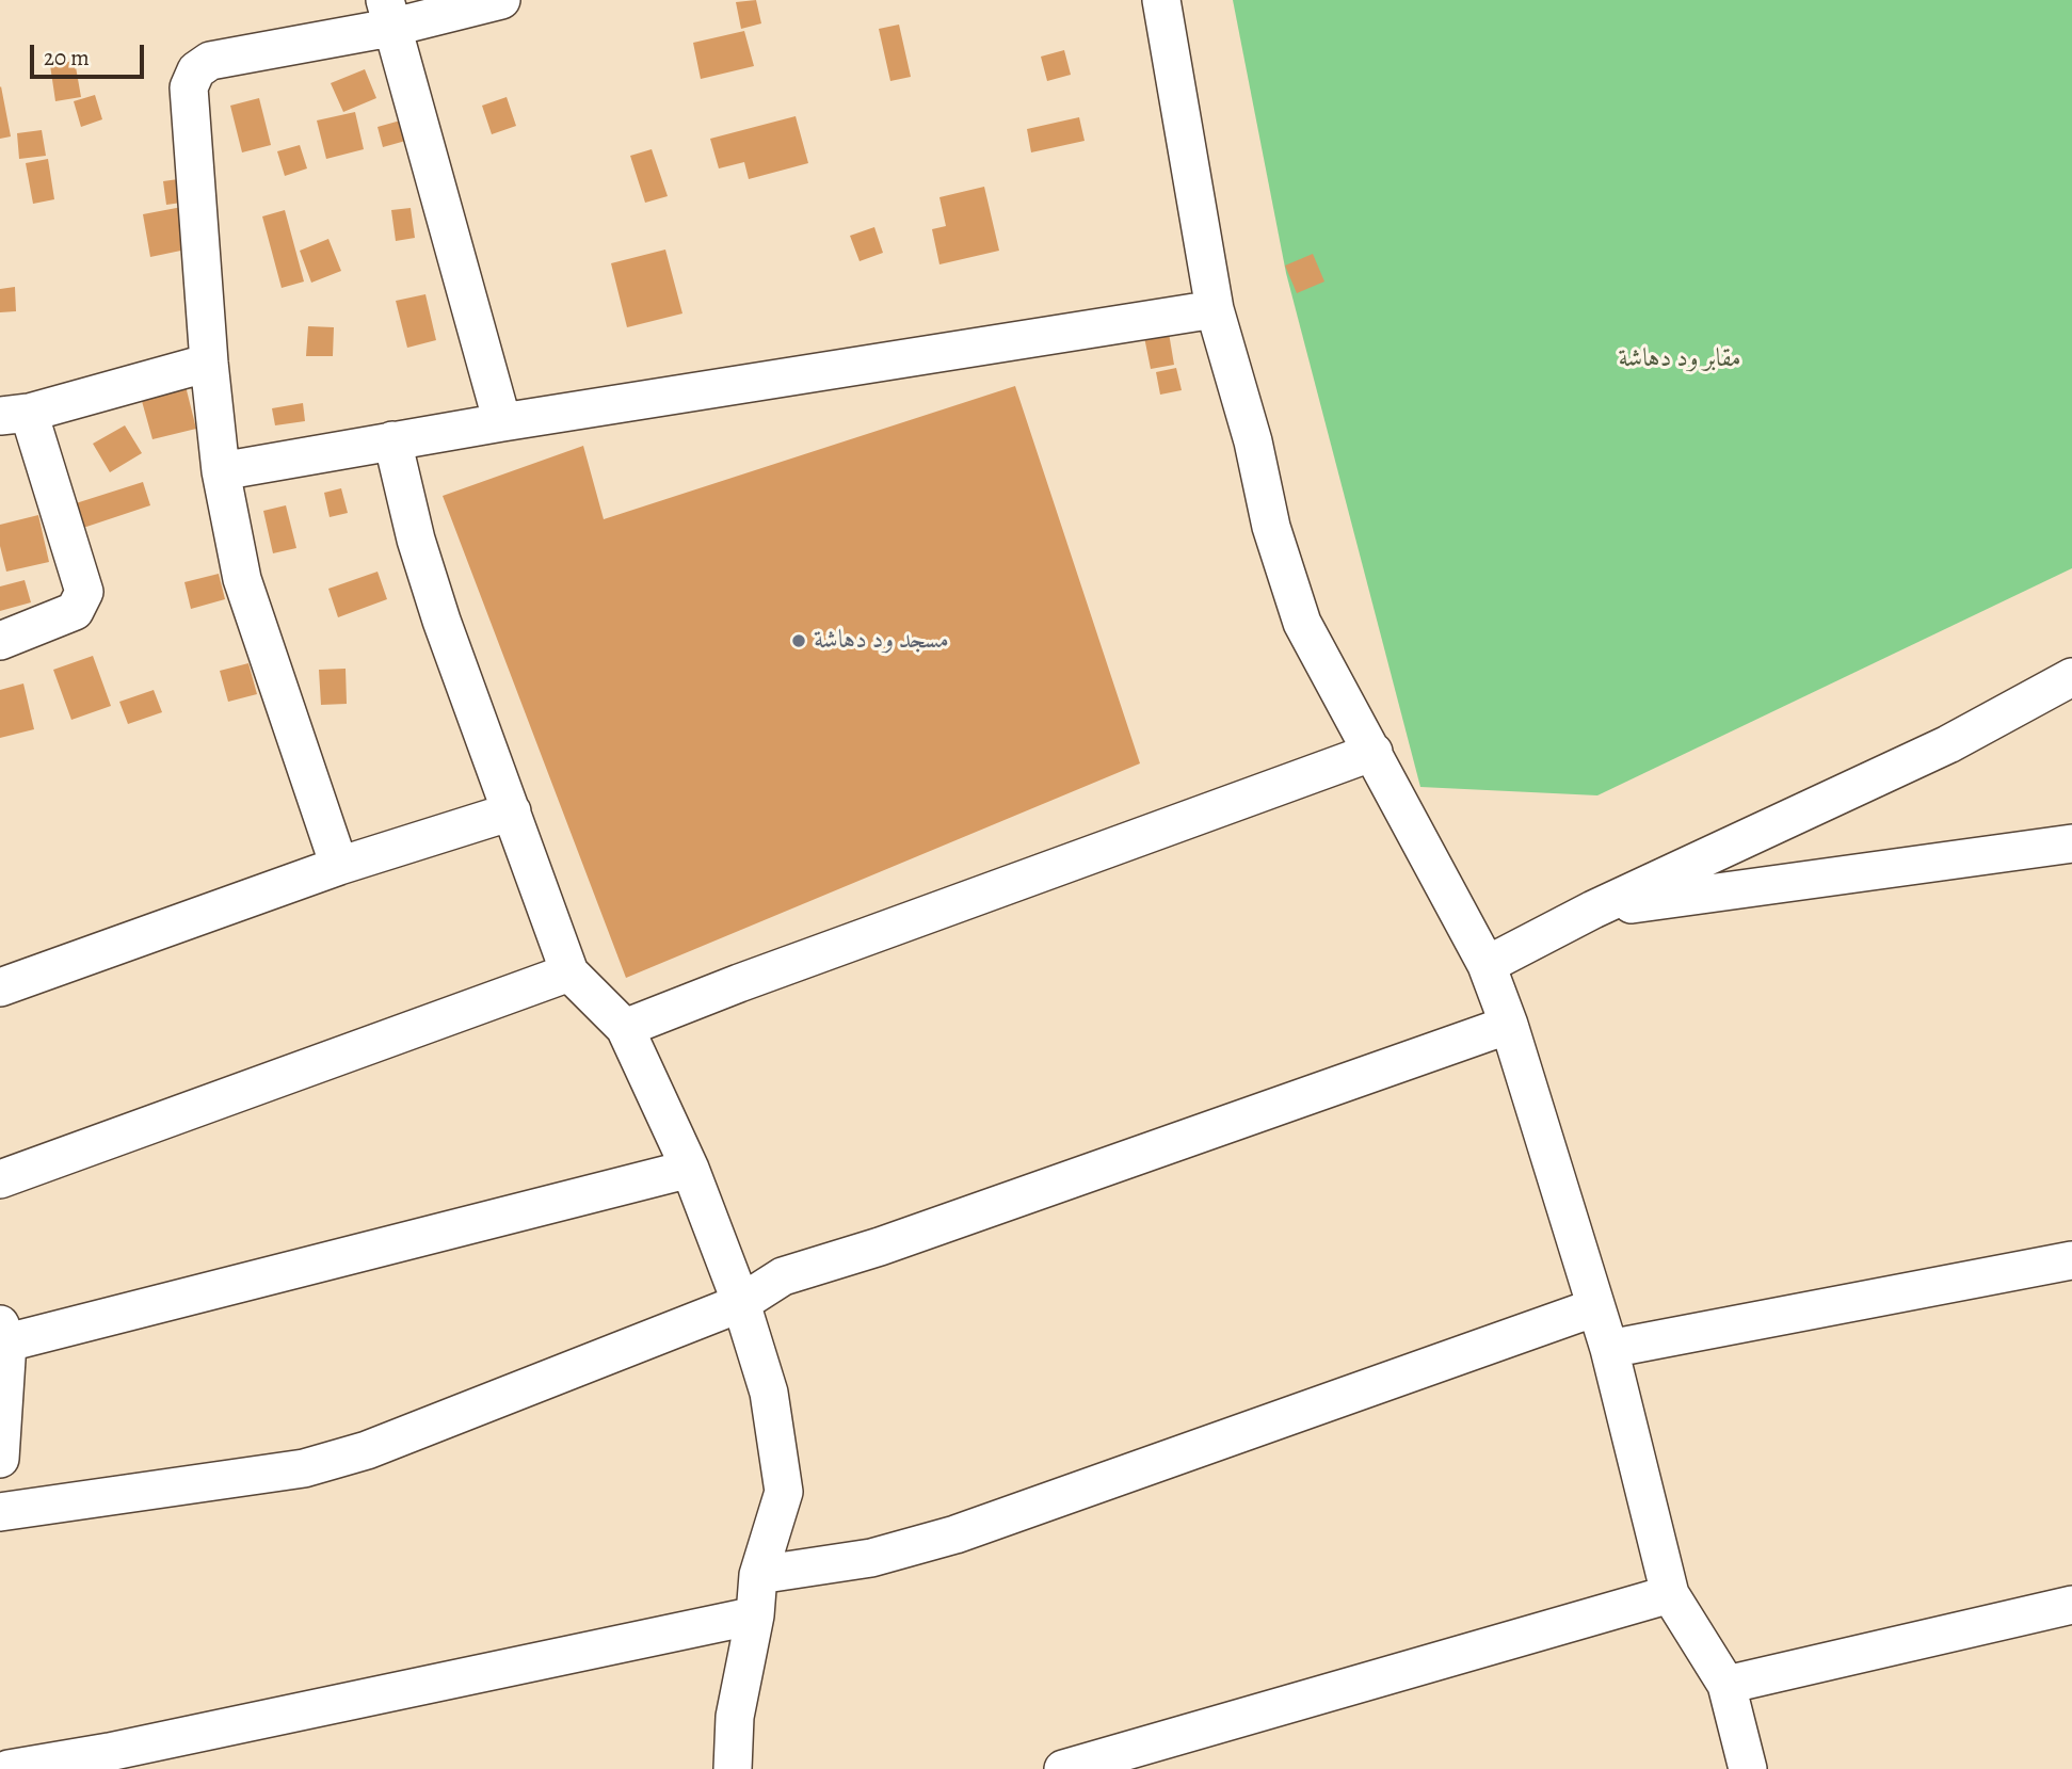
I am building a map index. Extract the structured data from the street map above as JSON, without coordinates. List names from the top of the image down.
{
  "parks": ["مقابر ود دهاشة"],
  "places": ["مسجد ود دهاشة"],
  "scale_bar": "20 m"
}
